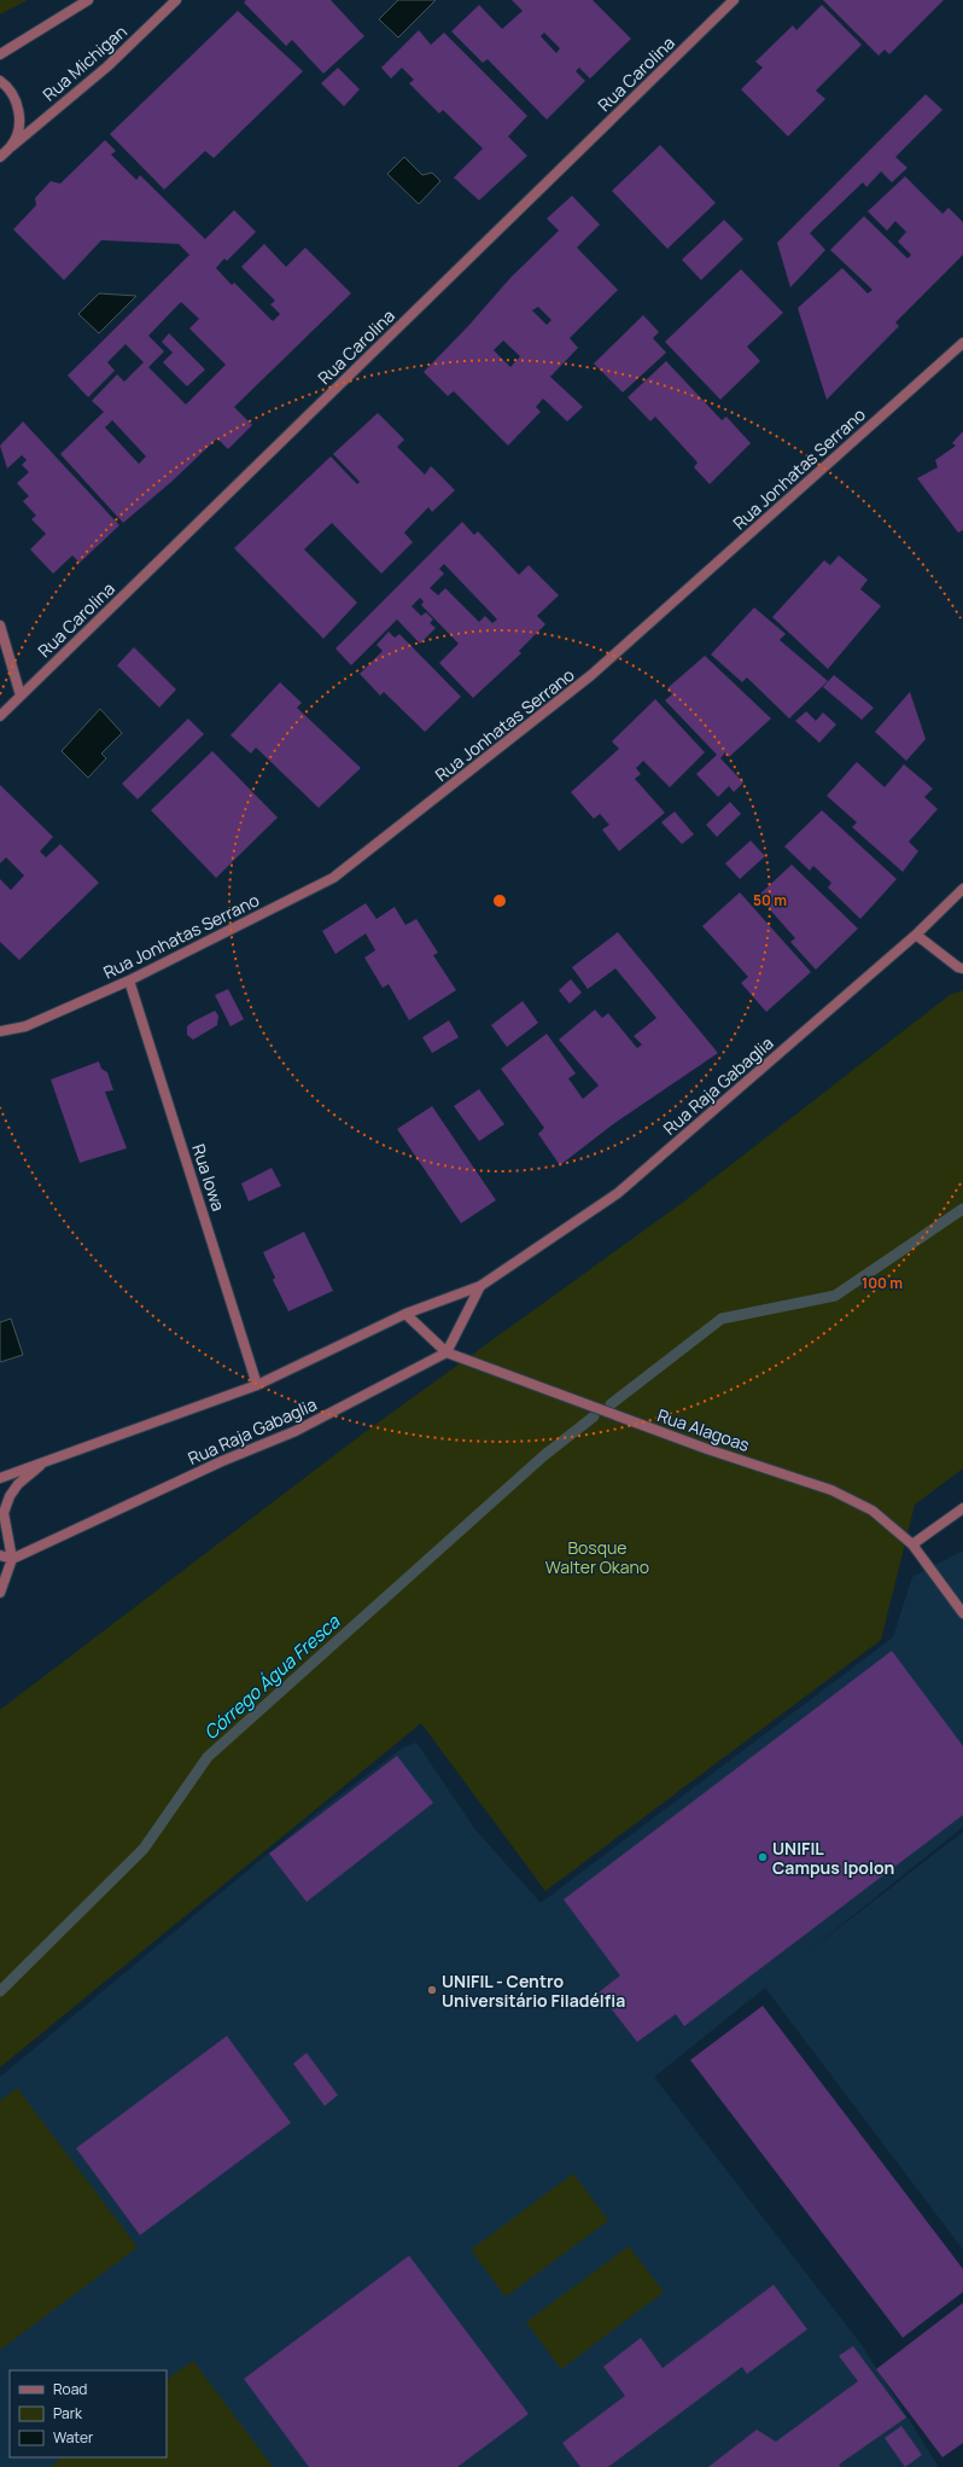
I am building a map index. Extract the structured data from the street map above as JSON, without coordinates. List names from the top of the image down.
{
  "streets": {
    "street": [
      "Rua Michigan",
      "Rua Carolina",
      "Rua Jonhatas Serrano",
      "Rua Raja Gabaglia",
      "Rua Iowa",
      "Rua Alagoas"
    ]
  },
  "crossings": [
    ["Rua Jonhatas Serrano", "Rua Iowa"],
    ["Rua Raja Gabaglia", "Rua Iowa"],
    ["Rua Raja Gabaglia", "Rua Alagoas"]
  ],
  "water": ["Córrego Água Fresca"],
  "parks": ["Bosque Walter Okano"],
  "places": ["UNIFIL Campus Ipolon", "UNIFIL - Centro Universitário Filadélfia"],
  "legend": ["Road", "Park", "Water"],
  "rings": ["50 m", "100 m"]
}
